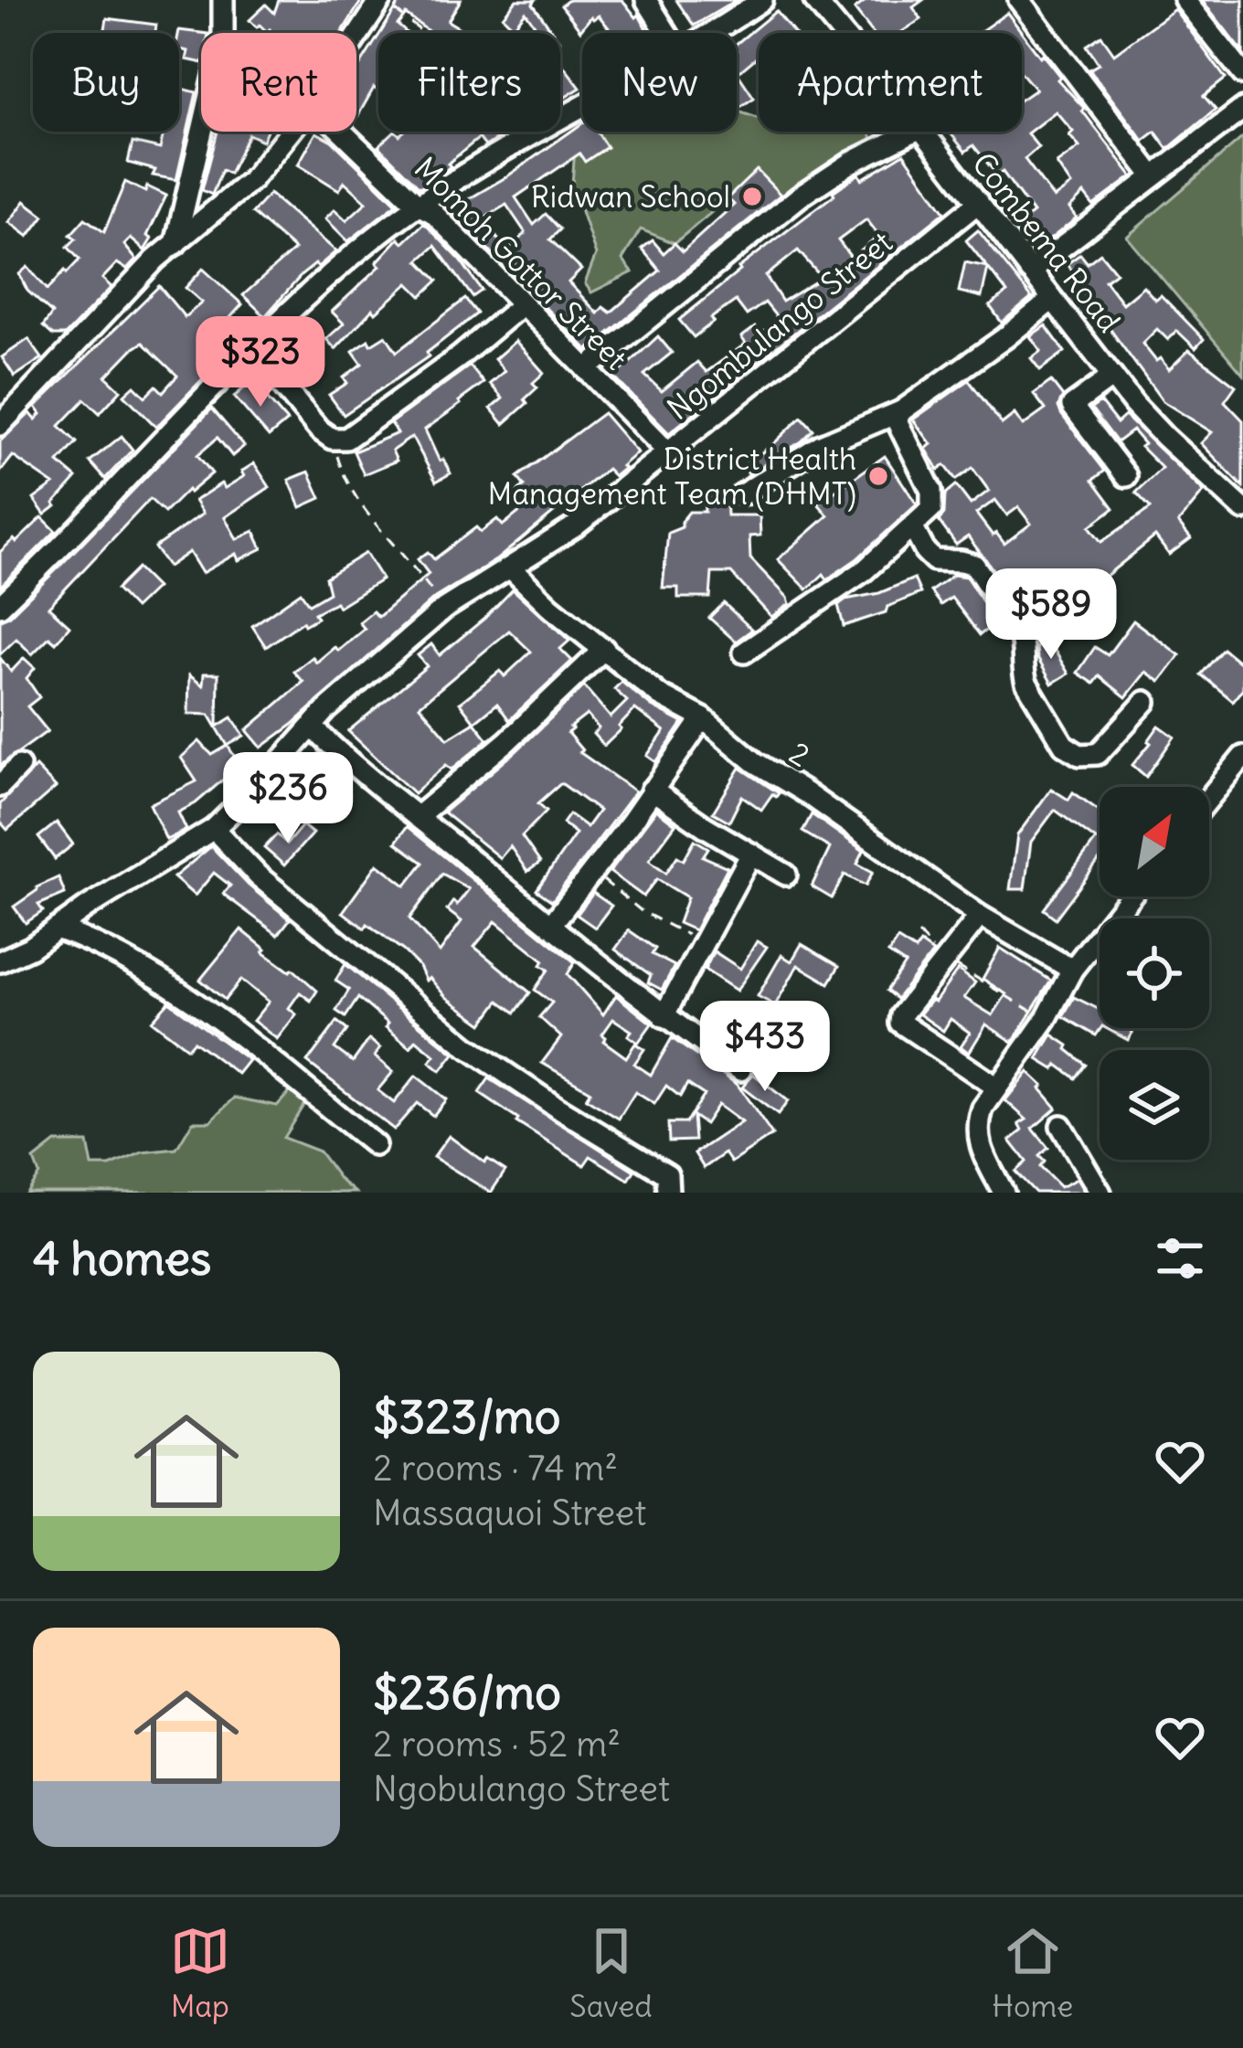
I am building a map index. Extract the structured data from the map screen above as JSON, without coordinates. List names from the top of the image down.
{
  "streets": {
    "street": [
      "Combema Road",
      "Momoh Gottor Street",
      "Ngombulango Street",
      "2"
    ]
  },
  "crossings": [
    ["Combema Road", "Ngombulango Street"],
    ["Momoh Gottor Street", "Ngombulango Street"],
    ["Ngombulango Street", "2"]
  ],
  "places": ["Ridwan School", "District Health Management Team (DHMT)"],
  "north": "top right",
  "page": {
    "chip": [
      "Buy",
      "Rent",
      "Filters",
      "New",
      "Apartment"
    ],
    "price": [
      "$323",
      "$589",
      "$236",
      "$433"
    ],
    "heading": "4 homes",
    "list": [
      {
        "name": "$323/mo",
        "note": "2 rooms · 74 m² · Massaquoi Street"
      },
      {
        "name": "$236/mo",
        "note": "2 rooms · 52 m² · Ngobulango Street"
      }
    ],
    "tabs": ["Map", "Saved", "Home"]
  }
}
